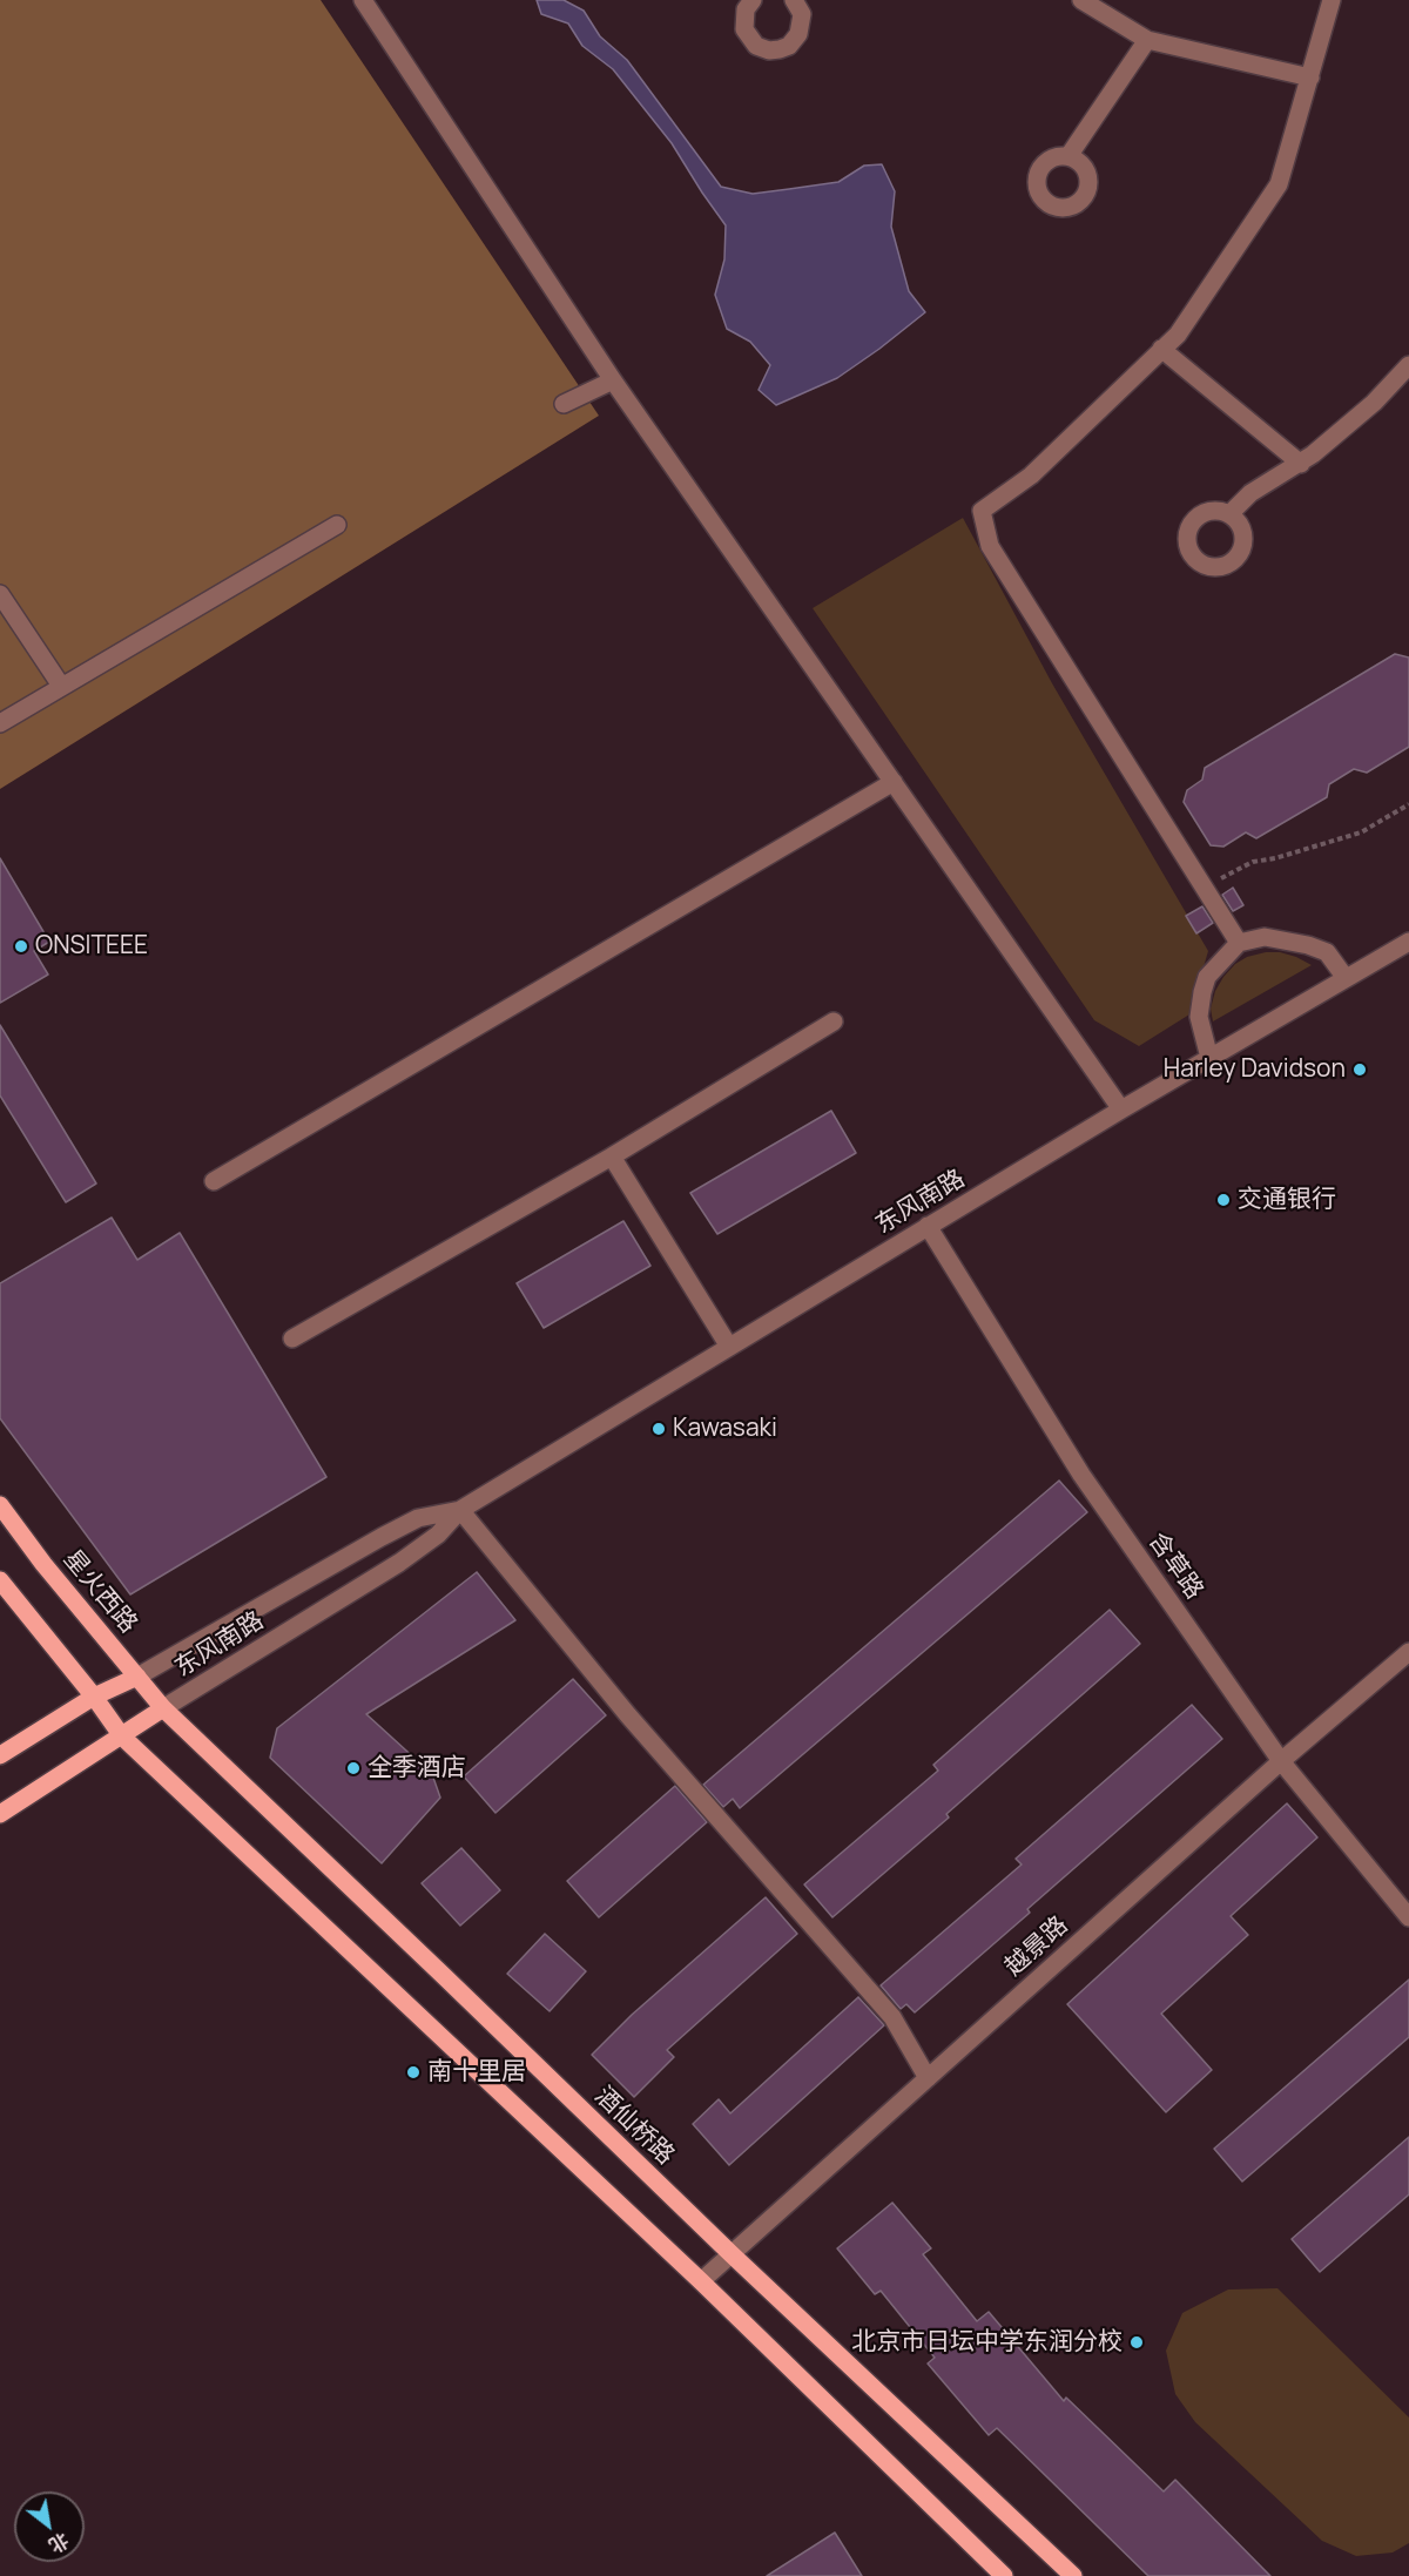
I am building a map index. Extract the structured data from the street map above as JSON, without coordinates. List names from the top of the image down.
{
  "streets": {
    "main road": ["东风南路", "星火西路", "酒仙桥路"],
    "street": ["含草路", "越景路"]
  },
  "crossings": [
    ["东风南路", "含草路"],
    ["东风南路", "星火西路"],
    ["东风南路", "酒仙桥路"],
    ["含草路", "越景路"],
    ["星火西路", "酒仙桥路"],
    ["越景路", "酒仙桥路"]
  ],
  "places": [
    "ONSITEEE",
    "Harley Davidson",
    "交通银行",
    "Kawasaki",
    "全季酒店",
    "南十里居",
    "北京市日坛中学东润分校"
  ],
  "north": "bottom right"
}
